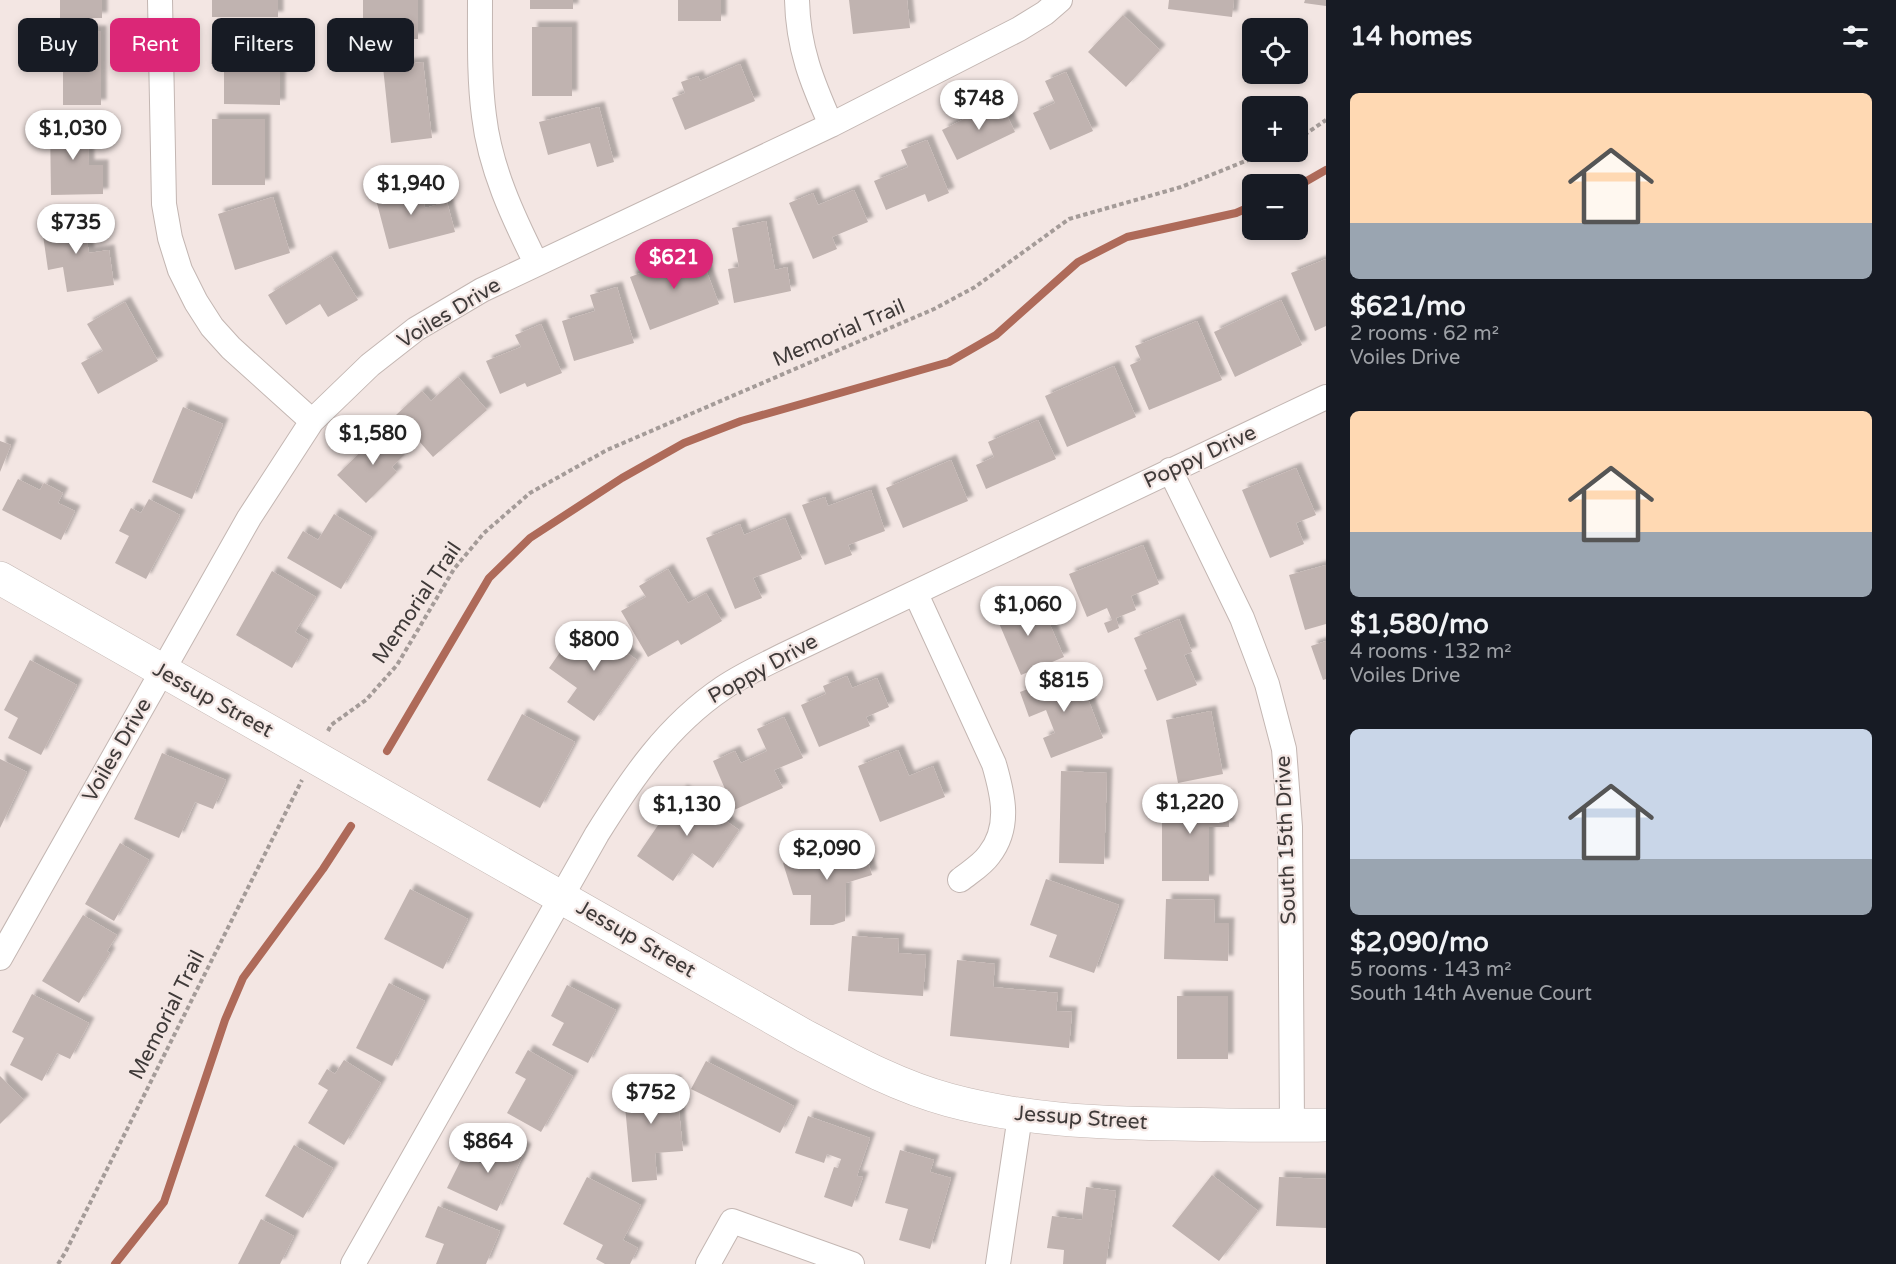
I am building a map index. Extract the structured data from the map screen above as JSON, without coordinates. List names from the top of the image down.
{
  "streets": {
    "street": [
      "Voiles Drive",
      "Poppy Drive",
      "Jessup Street",
      "South 15th Drive"
    ],
    "path": ["Memorial Trail"]
  },
  "crossings": [
    ["Voiles Drive", "Jessup Street"],
    ["Memorial Trail", "Jessup Street"],
    ["Poppy Drive", "Jessup Street"],
    ["Poppy Drive", "South 15th Drive"],
    ["Jessup Street", "South 15th Drive"]
  ],
  "page": {
    "heading": "14 homes",
    "map_buttons": ["+", "−"],
    "chip": [
      "Buy",
      "Rent",
      "Filters",
      "New"
    ],
    "list": [
      {
        "name": "$621/mo",
        "note": "2 rooms · 62 m² · Voiles Drive"
      },
      {
        "name": "$1,580/mo",
        "note": "4 rooms · 132 m² · Voiles Drive"
      },
      {
        "name": "$2,090/mo",
        "note": "5 rooms · 143 m² · South 14th Avenue Court"
      }
    ],
    "price": [
      "$748",
      "$1,030",
      "$1,940",
      "$735",
      "$621",
      "$1,580",
      "$1,060",
      "$800",
      "$815",
      "$1,220",
      "$1,130",
      "$2,090",
      "$752",
      "$864"
    ]
  }
}
